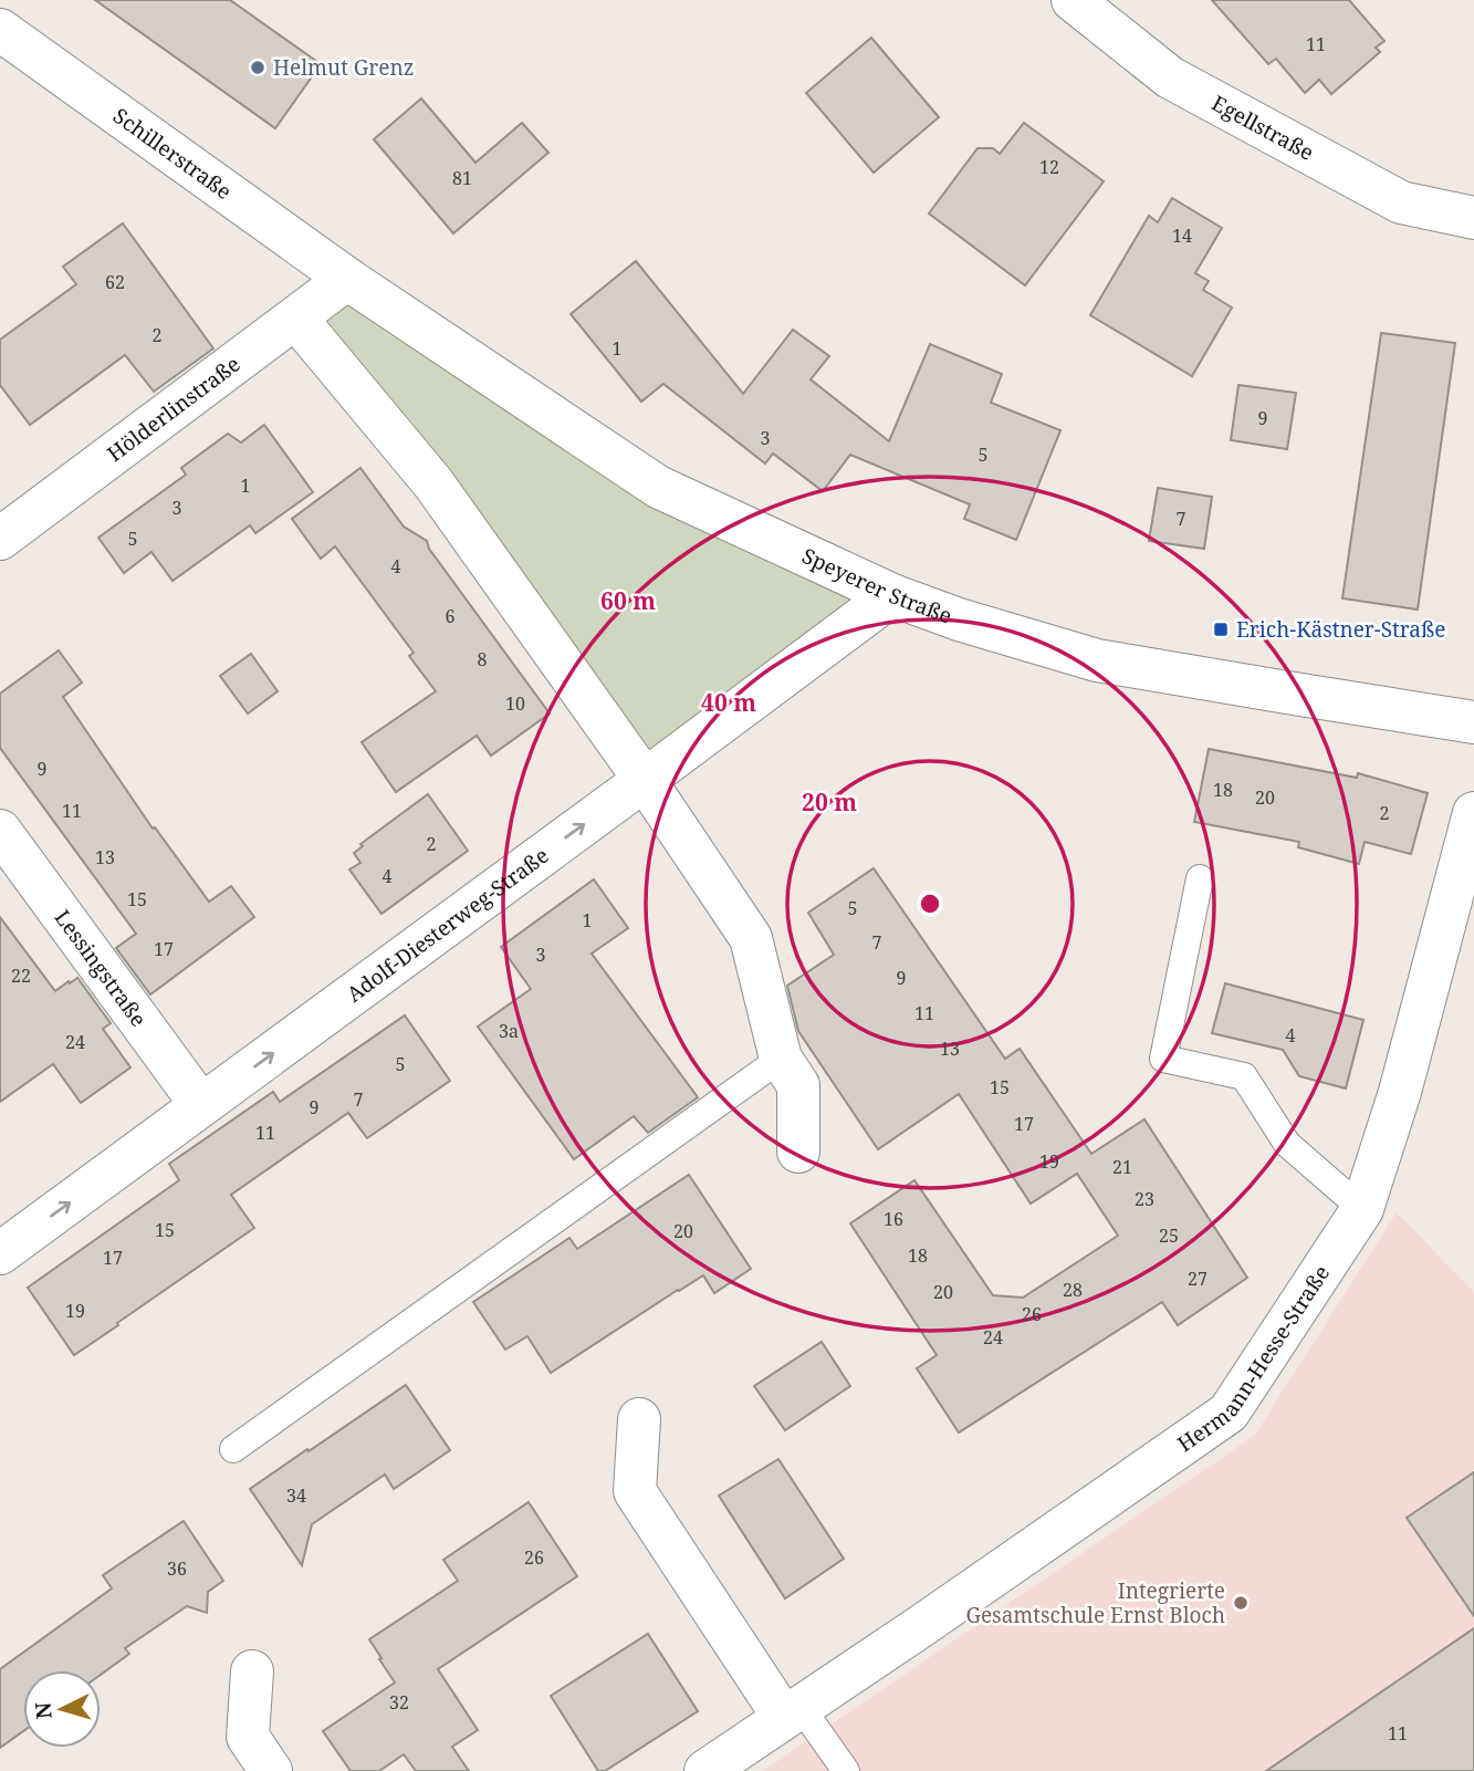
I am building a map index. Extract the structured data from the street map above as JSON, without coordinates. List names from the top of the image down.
{
  "streets": {
    "street": [
      "Egellstraße",
      "Schillerstraße",
      "Hölderlinstraße",
      "Speyerer Straße",
      "Adolf-Diesterweg-Straße",
      "Lessingstraße",
      "Hermann-Hesse-Straße"
    ]
  },
  "crossings": [
    ["Schillerstraße", "Hölderlinstraße"],
    ["Schillerstraße", "Speyerer Straße"],
    ["Hölderlinstraße", "Speyerer Straße"],
    ["Speyerer Straße", "Adolf-Diesterweg-Straße"],
    ["Adolf-Diesterweg-Straße", "Lessingstraße"]
  ],
  "one_way": ["Adolf-Diesterweg-Straße"],
  "places": {
    "other": ["Helmut Grenz", "Integrierte Gesamtschule Ernst Bloch"],
    "transit": ["Erich-Kästner-Straße"]
  },
  "house_numbers": [
    "11",
    "12",
    "81",
    "14",
    "62",
    "2",
    "1",
    "9",
    "3",
    "5",
    "1",
    "3",
    "7",
    "5",
    "4",
    "6",
    "8",
    "10",
    "9",
    "18",
    "20",
    "11",
    "2",
    "2",
    "13",
    "4",
    "15",
    "5",
    "1",
    "7",
    "17",
    "3",
    "22",
    "9",
    "11",
    "3a",
    "4",
    "24",
    "13",
    "5",
    "15",
    "7",
    "9",
    "17",
    "11",
    "19",
    "21",
    "23",
    "16",
    "15",
    "20",
    "25",
    "18",
    "17",
    "27",
    "28",
    "20",
    "19",
    "26",
    "24",
    "34",
    "26",
    "36",
    "32",
    "11"
  ],
  "north": "left",
  "rings": ["60 m", "40 m", "20 m"]
}
